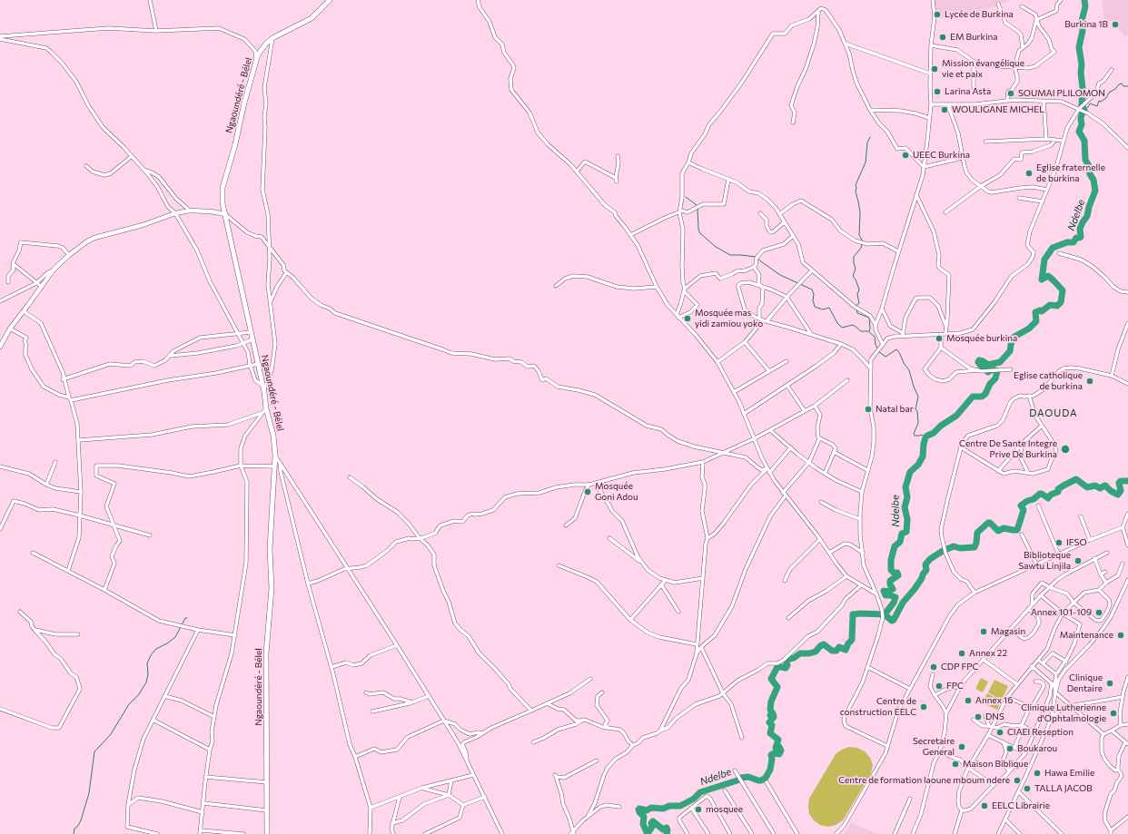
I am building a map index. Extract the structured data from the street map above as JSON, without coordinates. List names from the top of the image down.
{
  "streets": {
    "main road": ["Ngaoundéré - Bélel"]
  },
  "districts": ["DAOUDA"],
  "water": ["Ndelbe"],
  "places": [
    "Lycée de Burkina",
    "Burkina 1B",
    "EM Burkina",
    "Mission évangélique vie et paix",
    "Larina Asta",
    "SOUMAI PLILOMON",
    "WOULIGANE MICHEL",
    "UEEC Burkina",
    "Eglise fraternelle de burkina",
    "Mosquée mas yidi zamiou yoko",
    "Mosquée burkina",
    "Eglise catholique de burkina",
    "Natal bar",
    "Centre De Sante Integre Prive De Burkina",
    "Mosquée Goni Adou",
    "IFSO",
    "Biblioteque Sawtu Linjila",
    "Annex 101-109",
    "Magasin",
    "Maintenance",
    "Annex 22",
    "CDP FPC",
    "Clinique Dentaire",
    "FPC",
    "Annex 16",
    "Centre de construction EELC",
    "Clinique Lutherienne d'Ophtalmologie",
    "DNS",
    "CIAEI Reseption",
    "Secretaire General",
    "Boukarou",
    "Maison Biblique",
    "Hawa Emilie",
    "Centre de formation laoune mboum ndere",
    "TALLA JACOB",
    "EELC Librairie",
    "mosquee"
  ]
}
